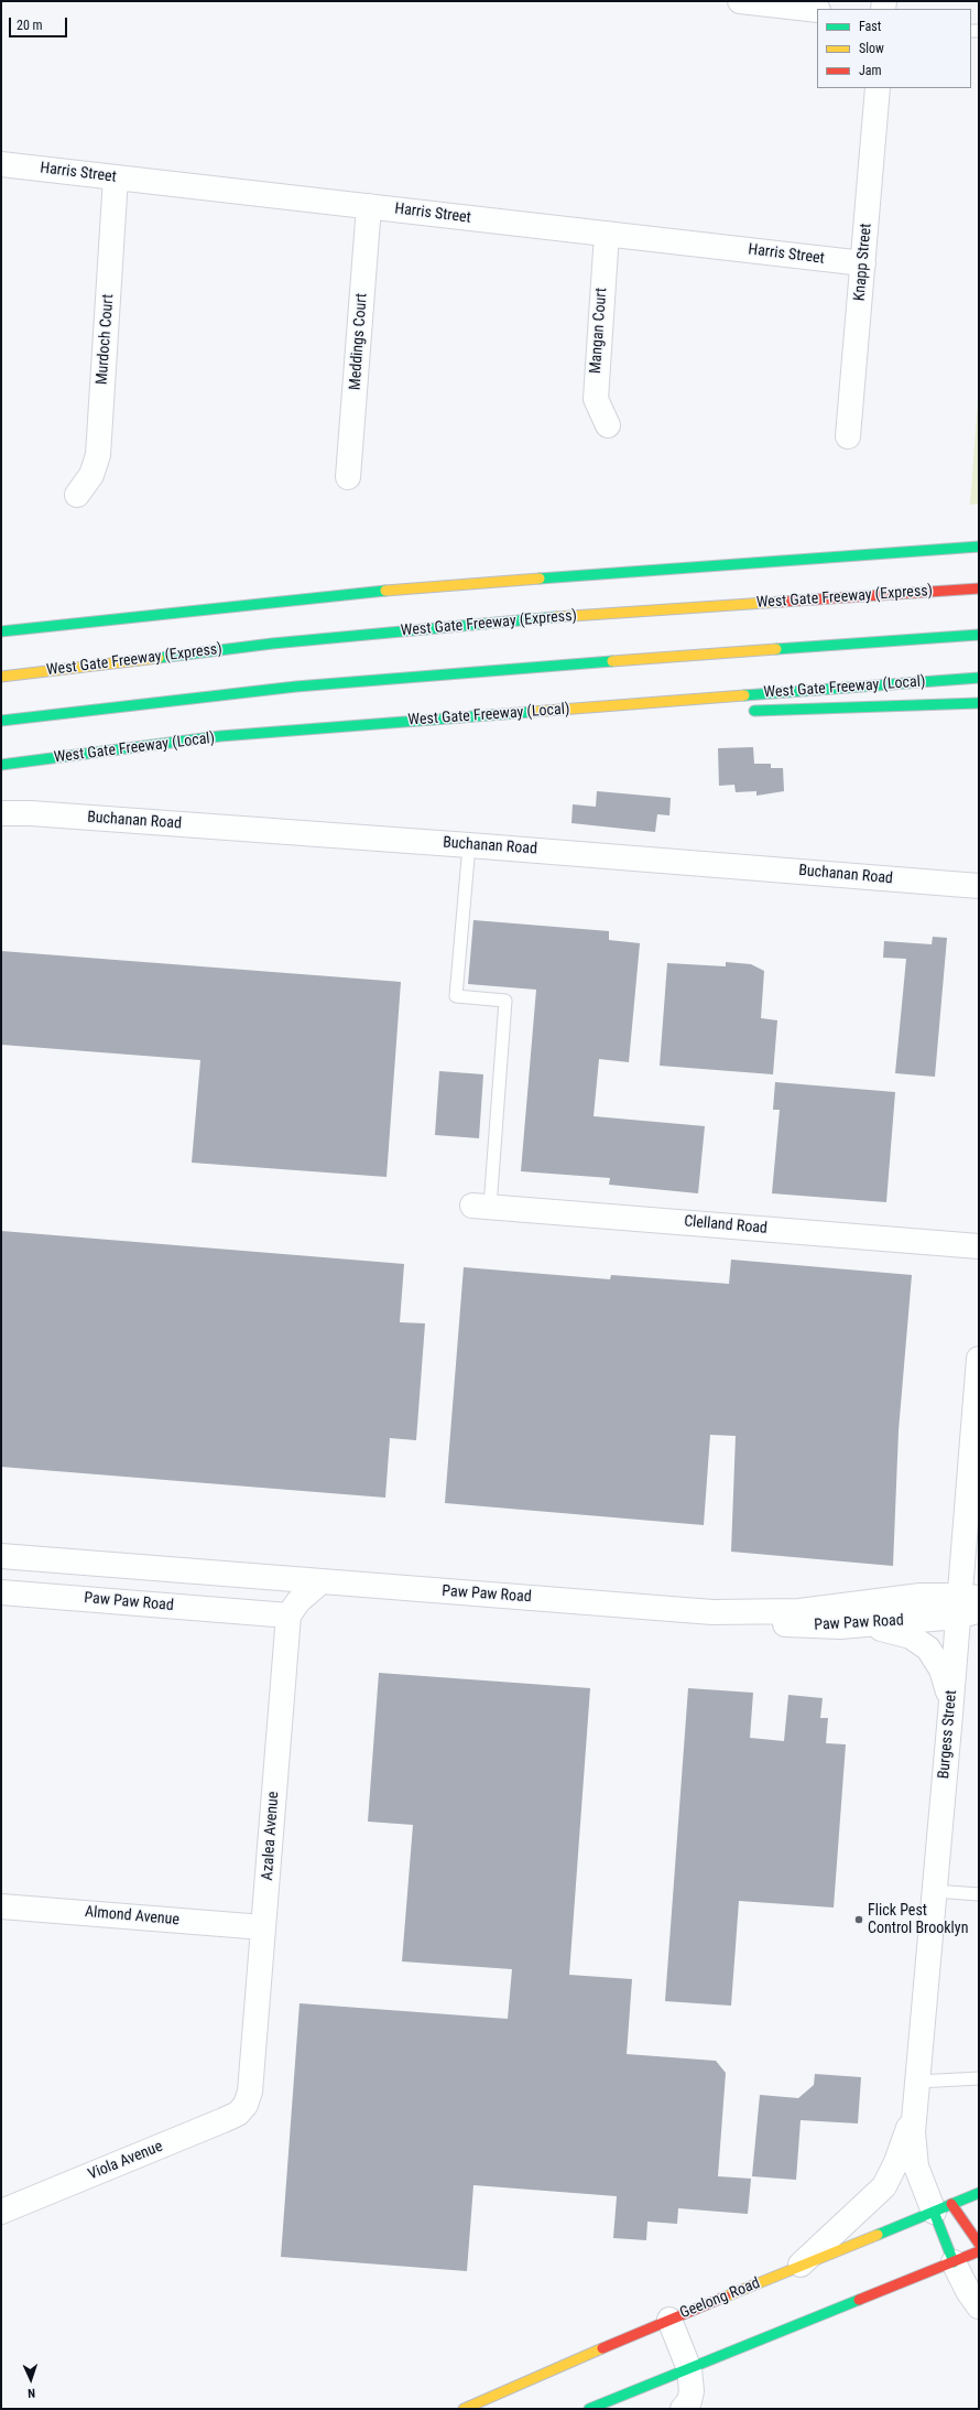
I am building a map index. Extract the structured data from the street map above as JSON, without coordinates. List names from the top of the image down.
{
  "streets": {
    "highway": ["West Gate Freeway (Express)", "West Gate Freeway (Local)", "Geelong Road"],
    "street": [
      "Harris Street",
      "Knapp Street",
      "Mangan Court",
      "Murdoch Court",
      "Meddings Court",
      "Buchanan Road",
      "Clelland Road",
      "Paw Paw Road",
      "Burgess Street",
      "Azalea Avenue",
      "Almond Avenue",
      "Viola Avenue"
    ]
  },
  "crossings": [
    ["Harris Street", "Knapp Street"],
    ["Harris Street", "Mangan Court"],
    ["Harris Street", "Murdoch Court"],
    ["Harris Street", "Meddings Court"],
    ["Paw Paw Road", "Burgess Street"],
    ["Paw Paw Road", "Azalea Avenue"],
    ["Burgess Street", "Geelong Road"],
    ["Azalea Avenue", "Almond Avenue"],
    ["Azalea Avenue", "Viola Avenue"]
  ],
  "places": ["Flick Pest Control Brooklyn"],
  "legend": ["Fast", "Slow", "Jam"],
  "scale_bar": "20 m",
  "north": "bottom"
}
